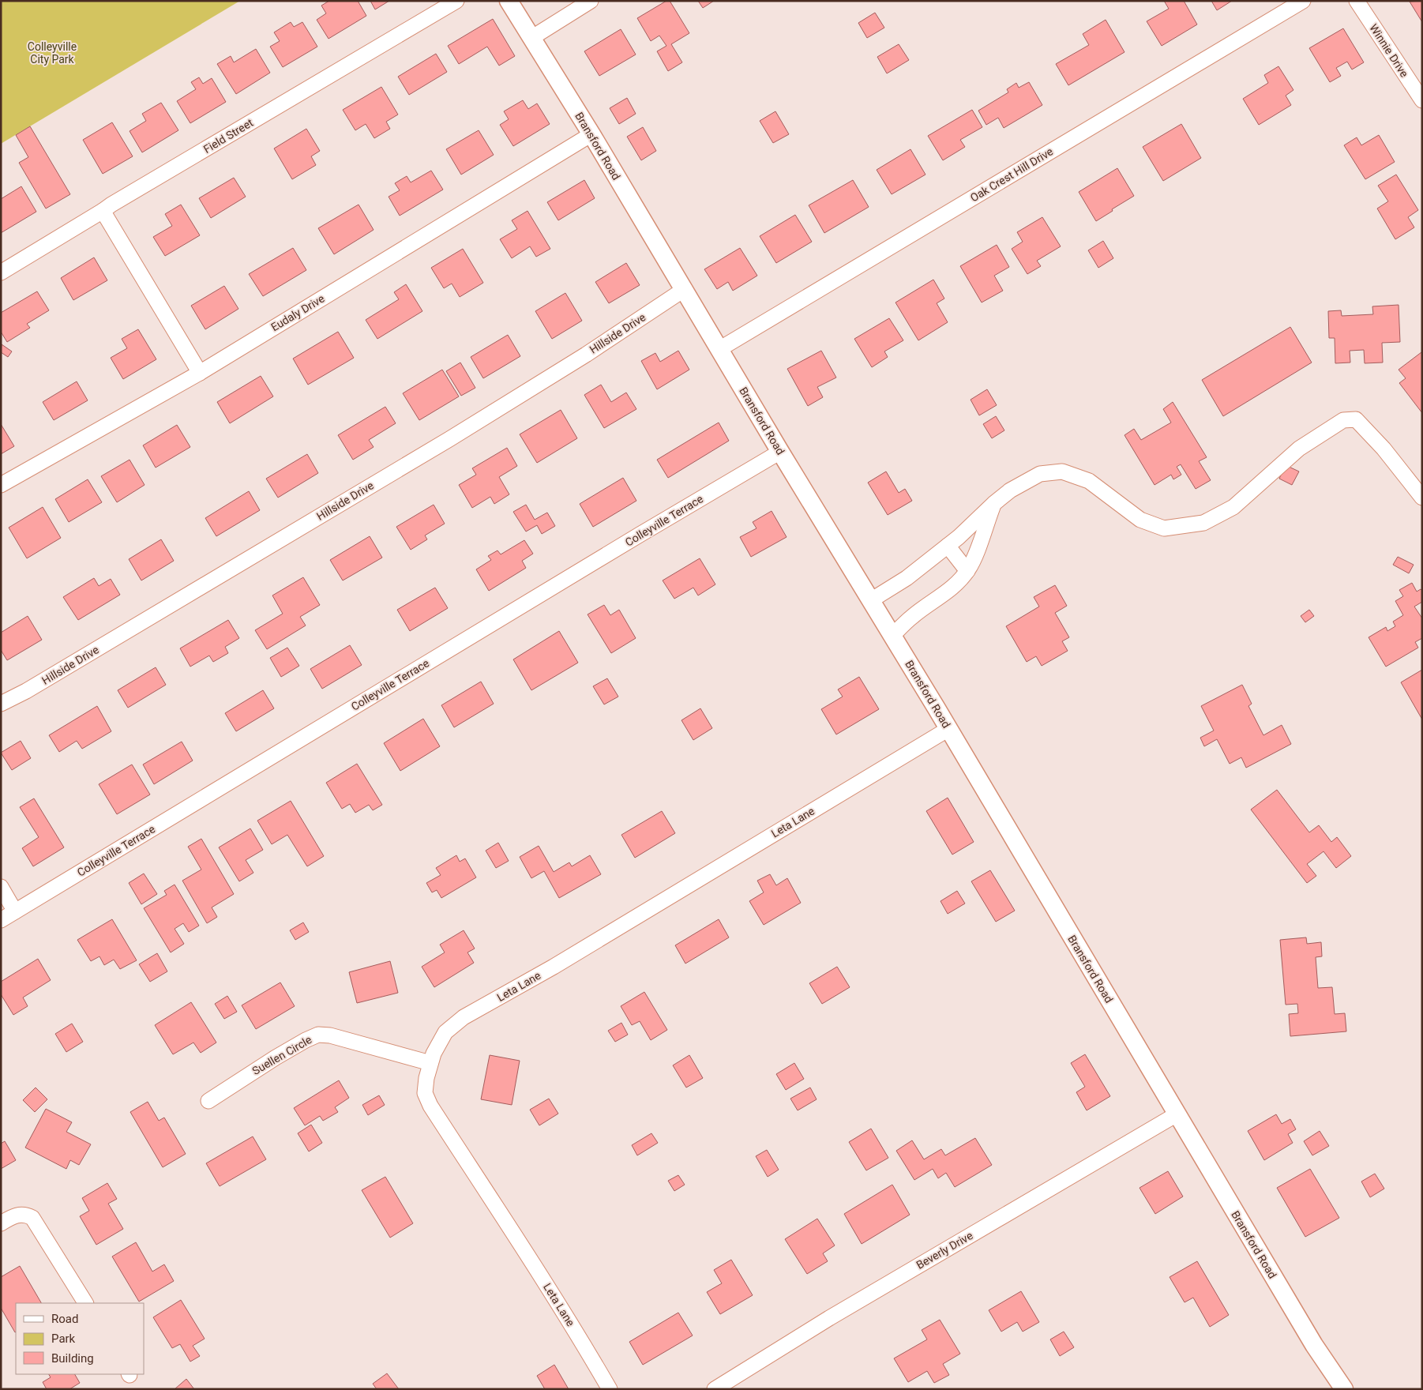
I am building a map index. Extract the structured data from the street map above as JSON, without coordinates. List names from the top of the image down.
{
  "streets": {
    "street": [
      "Winnie Drive",
      "Field Street",
      "Bransford Road",
      "Oak Crest Hill Drive",
      "Eudaly Drive",
      "Hillside Drive",
      "Colleyville Terrace",
      "Leta Lane",
      "Suellen Circle",
      "Beverly Drive"
    ]
  },
  "crossings": [
    ["Bransford Road", "Oak Crest Hill Drive"],
    ["Bransford Road", "Eudaly Drive"],
    ["Bransford Road", "Hillside Drive"],
    ["Bransford Road", "Colleyville Terrace"],
    ["Bransford Road", "Leta Lane"],
    ["Bransford Road", "Beverly Drive"],
    ["Leta Lane", "Suellen Circle"]
  ],
  "parks": ["Colleyville City Park"],
  "legend": ["Road", "Park", "Building"]
}
